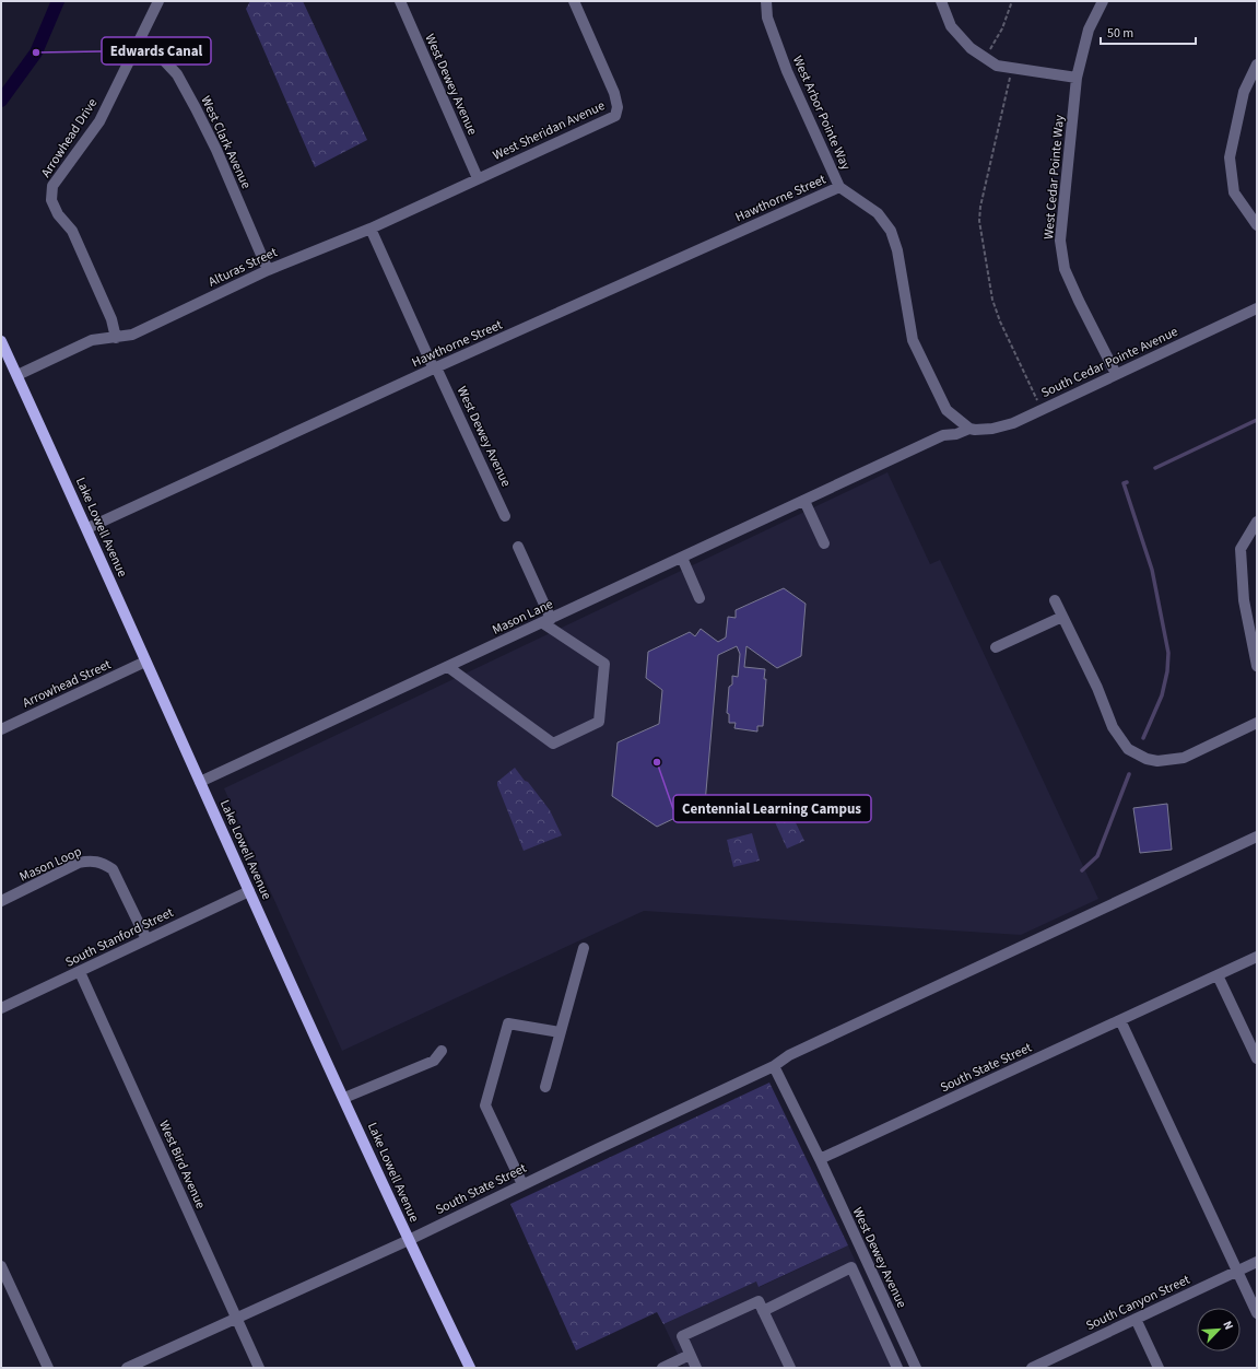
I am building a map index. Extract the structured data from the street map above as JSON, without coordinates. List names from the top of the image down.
{
  "streets": {
    "main road": ["Lake Lowell Avenue"],
    "street": [
      "West Dewey Avenue",
      "West Arbor Pointe Way",
      "West Sheridan Avenue",
      "Arrowhead Drive",
      "West Clark Avenue",
      "West Cedar Pointe Way",
      "Hawthorne Street",
      "Alturas Street",
      "South Cedar Pointe Avenue",
      "Mason Lane",
      "Arrowhead Street",
      "Mason Loop",
      "South Stanford Street",
      "South State Street",
      "West Bird Avenue",
      "South Canyon Street"
    ]
  },
  "crossings": [
    ["West Dewey Avenue", "West Sheridan Avenue"],
    ["West Dewey Avenue", "Hawthorne Street"],
    ["West Dewey Avenue", "Alturas Street"],
    ["West Dewey Avenue", "South State Street"],
    ["West Arbor Pointe Way", "Hawthorne Street"],
    ["West Arbor Pointe Way", "South Cedar Pointe Avenue"],
    ["West Sheridan Avenue", "Alturas Street"],
    ["Arrowhead Drive", "West Clark Avenue"],
    ["Arrowhead Drive", "Alturas Street"],
    ["West Clark Avenue", "Alturas Street"],
    ["West Cedar Pointe Way", "South Cedar Pointe Avenue"],
    ["Hawthorne Street", "Lake Lowell Avenue"],
    ["Alturas Street", "Lake Lowell Avenue"],
    ["South Cedar Pointe Avenue", "Mason Lane"],
    ["Lake Lowell Avenue", "Mason Lane"],
    ["Lake Lowell Avenue", "Arrowhead Street"],
    ["Lake Lowell Avenue", "South Stanford Street"],
    ["Lake Lowell Avenue", "South State Street"],
    ["Mason Loop", "South Stanford Street"],
    ["South Stanford Street", "West Bird Avenue"],
    ["South State Street", "West Bird Avenue"]
  ],
  "places": ["Edwards Canal", "Centennial Learning Campus"],
  "scale_bar": "50 m",
  "north": "top right"
}
